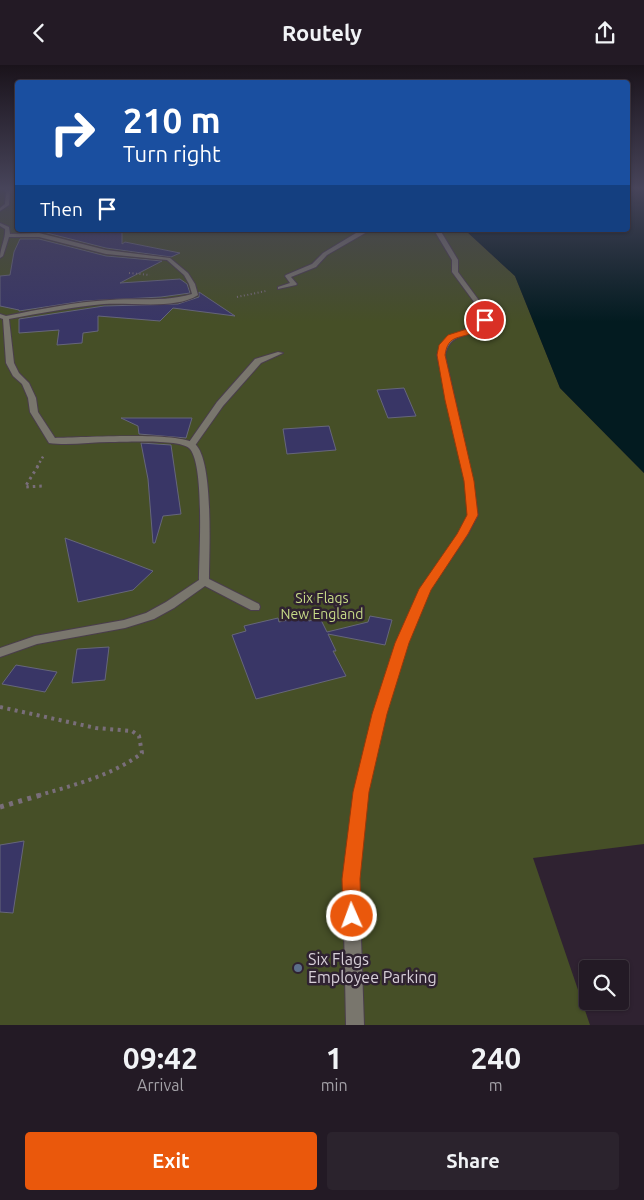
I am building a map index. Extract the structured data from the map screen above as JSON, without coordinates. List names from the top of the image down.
{
  "parks": ["Six Flags New England"],
  "places": ["Six Flags Employee Parking"],
  "page": {
    "header": "Routely",
    "turn": ["210 m", "Turn right"],
    "then": "Then",
    "eta": [
      "09:42",
      "Arrival",
      "1",
      "min",
      "240",
      "m"
    ],
    "buttons": ["Exit", "Share"]
  }
}
